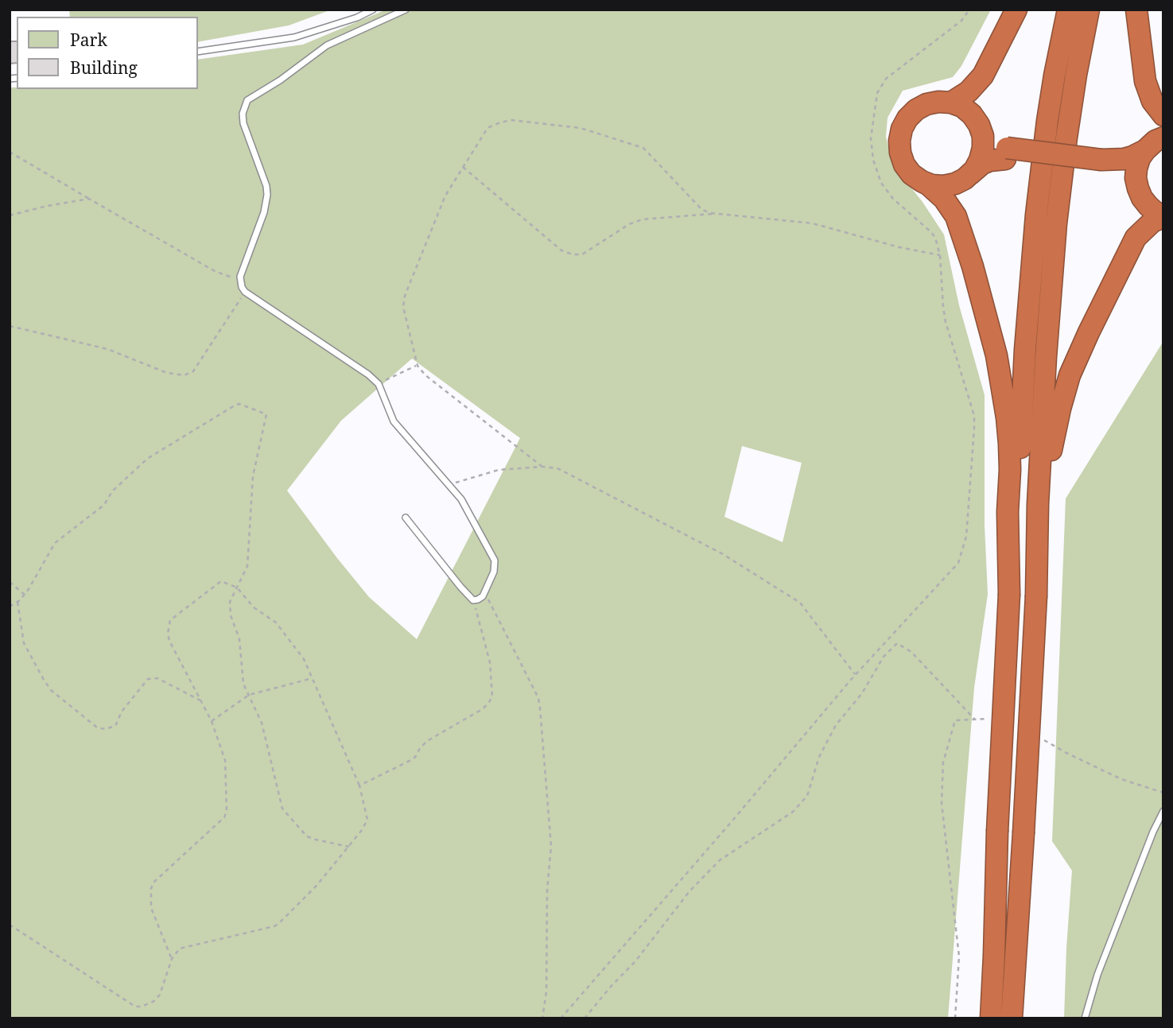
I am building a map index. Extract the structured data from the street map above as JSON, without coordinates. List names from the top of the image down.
{
  "legend": ["Park", "Building"]
}
